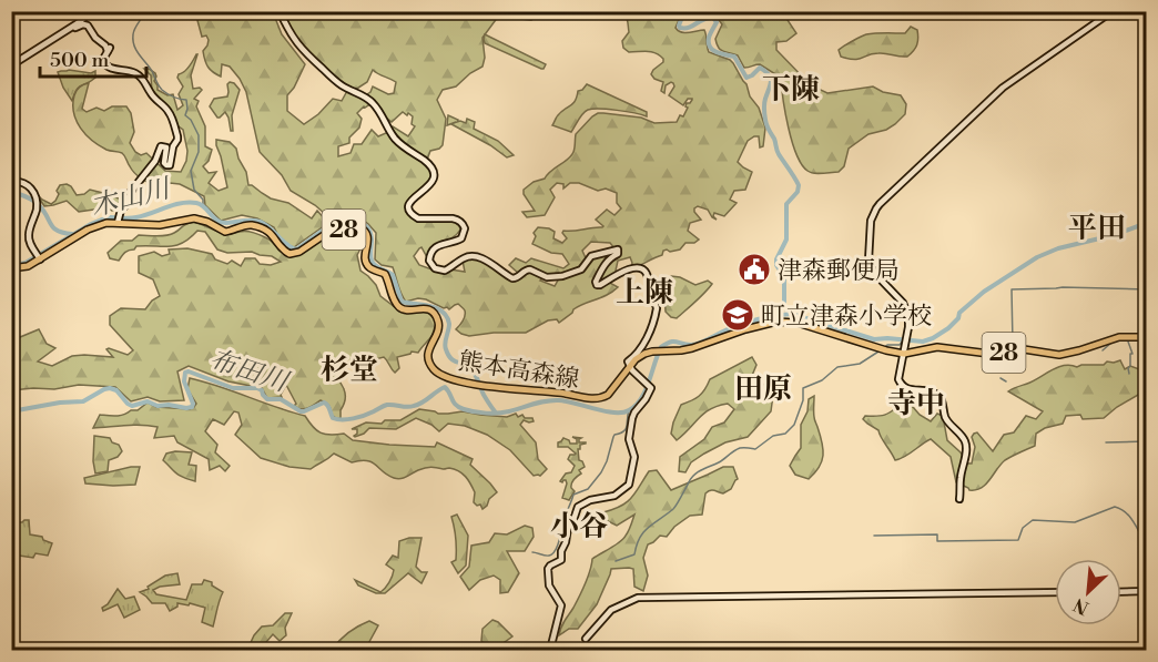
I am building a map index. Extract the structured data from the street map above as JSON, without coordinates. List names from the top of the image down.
{
  "streets": {
    "main road": ["28", "熊本高森線"]
  },
  "districts": [
    "下陳",
    "平田",
    "上陳",
    "杉堂",
    "田原",
    "寺中",
    "小谷"
  ],
  "water": ["木山川", "布田川"],
  "places": {
    "public building": ["津森郵便局"],
    "school or university": ["町立津森小学校"]
  },
  "scale_bar": "500 m",
  "north": "bottom left"
}
